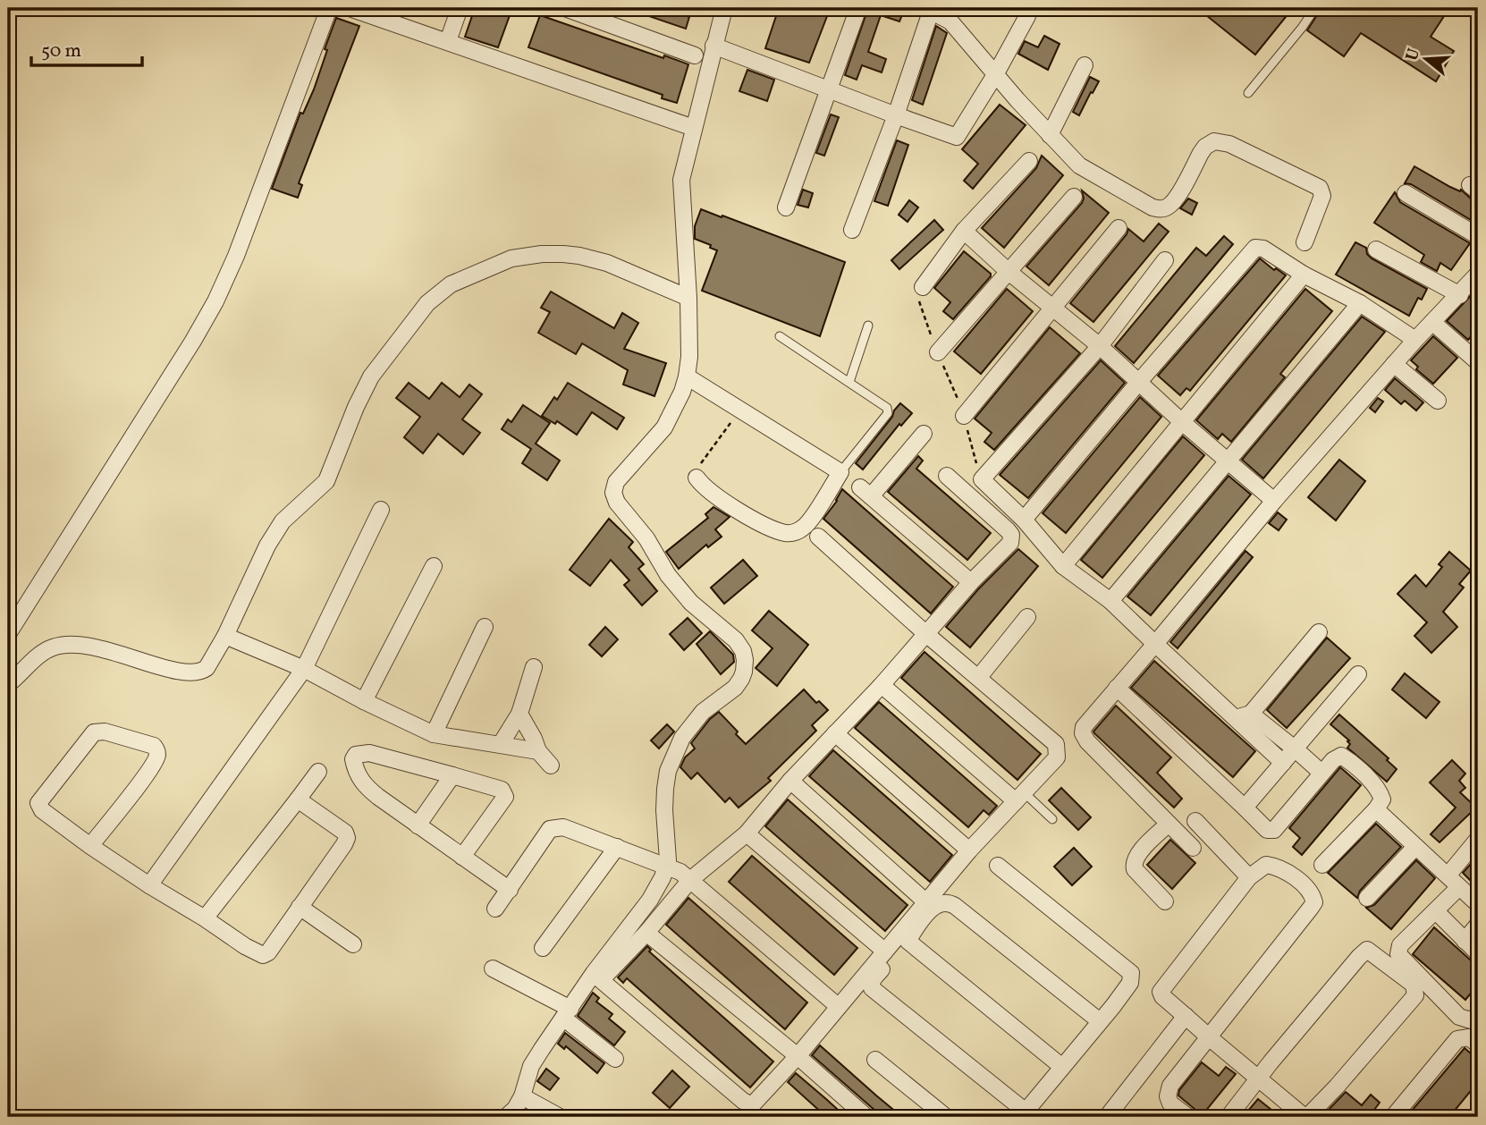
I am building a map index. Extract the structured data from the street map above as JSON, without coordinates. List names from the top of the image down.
{
  "scale_bar": "50 m",
  "north": "left"
}
